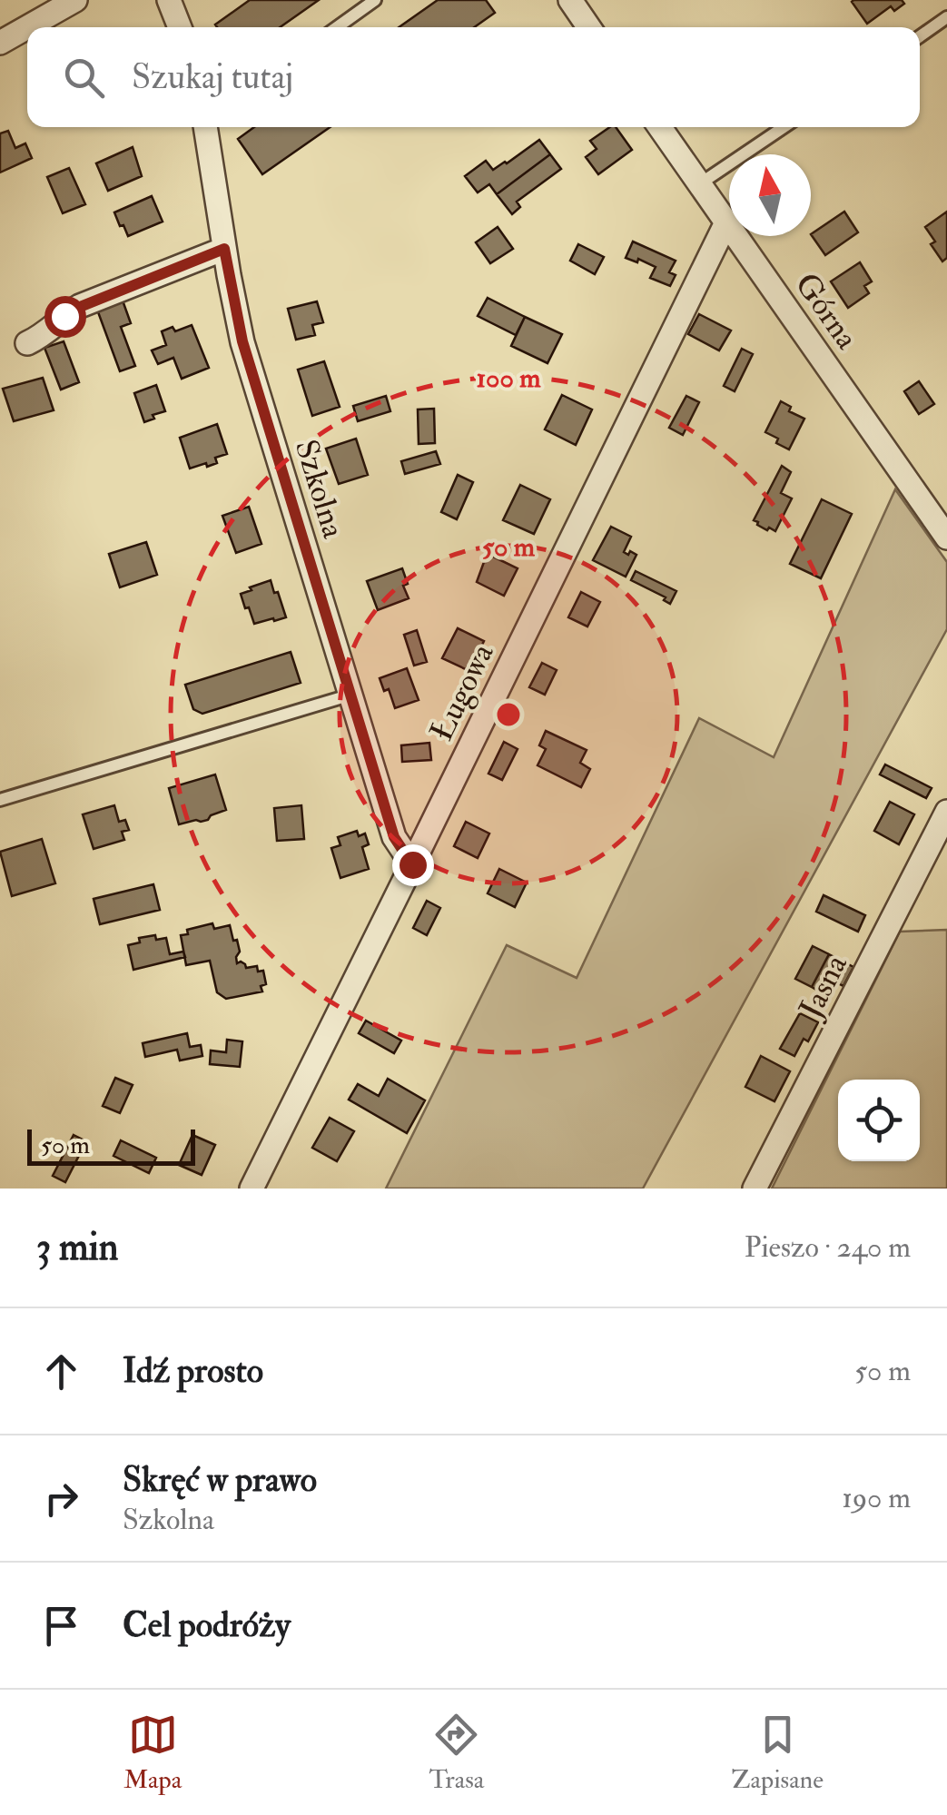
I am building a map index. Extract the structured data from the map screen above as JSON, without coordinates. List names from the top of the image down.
{
  "streets": {
    "street": [
      "Górna",
      "Szkolna",
      "Ługowa",
      "Jasna"
    ]
  },
  "crossings": [
    ["Górna", "Ługowa"],
    ["Szkolna", "Ługowa"]
  ],
  "scale_bar": "50 m",
  "north": "top",
  "page": {
    "search": "Szukaj tutaj",
    "scale": "50 m",
    "heading": ["3 min", "Pieszo · 240 m"],
    "list": [
      ["Idź prosto", "50 m"],
      ["Skręć w prawo", "Szkolna", "190 m"],
      "Cel podróży"
    ],
    "nav": ["Mapa", "Trasa", "Zapisane"]
  },
  "rings": ["100 m", "50 m"]
}
